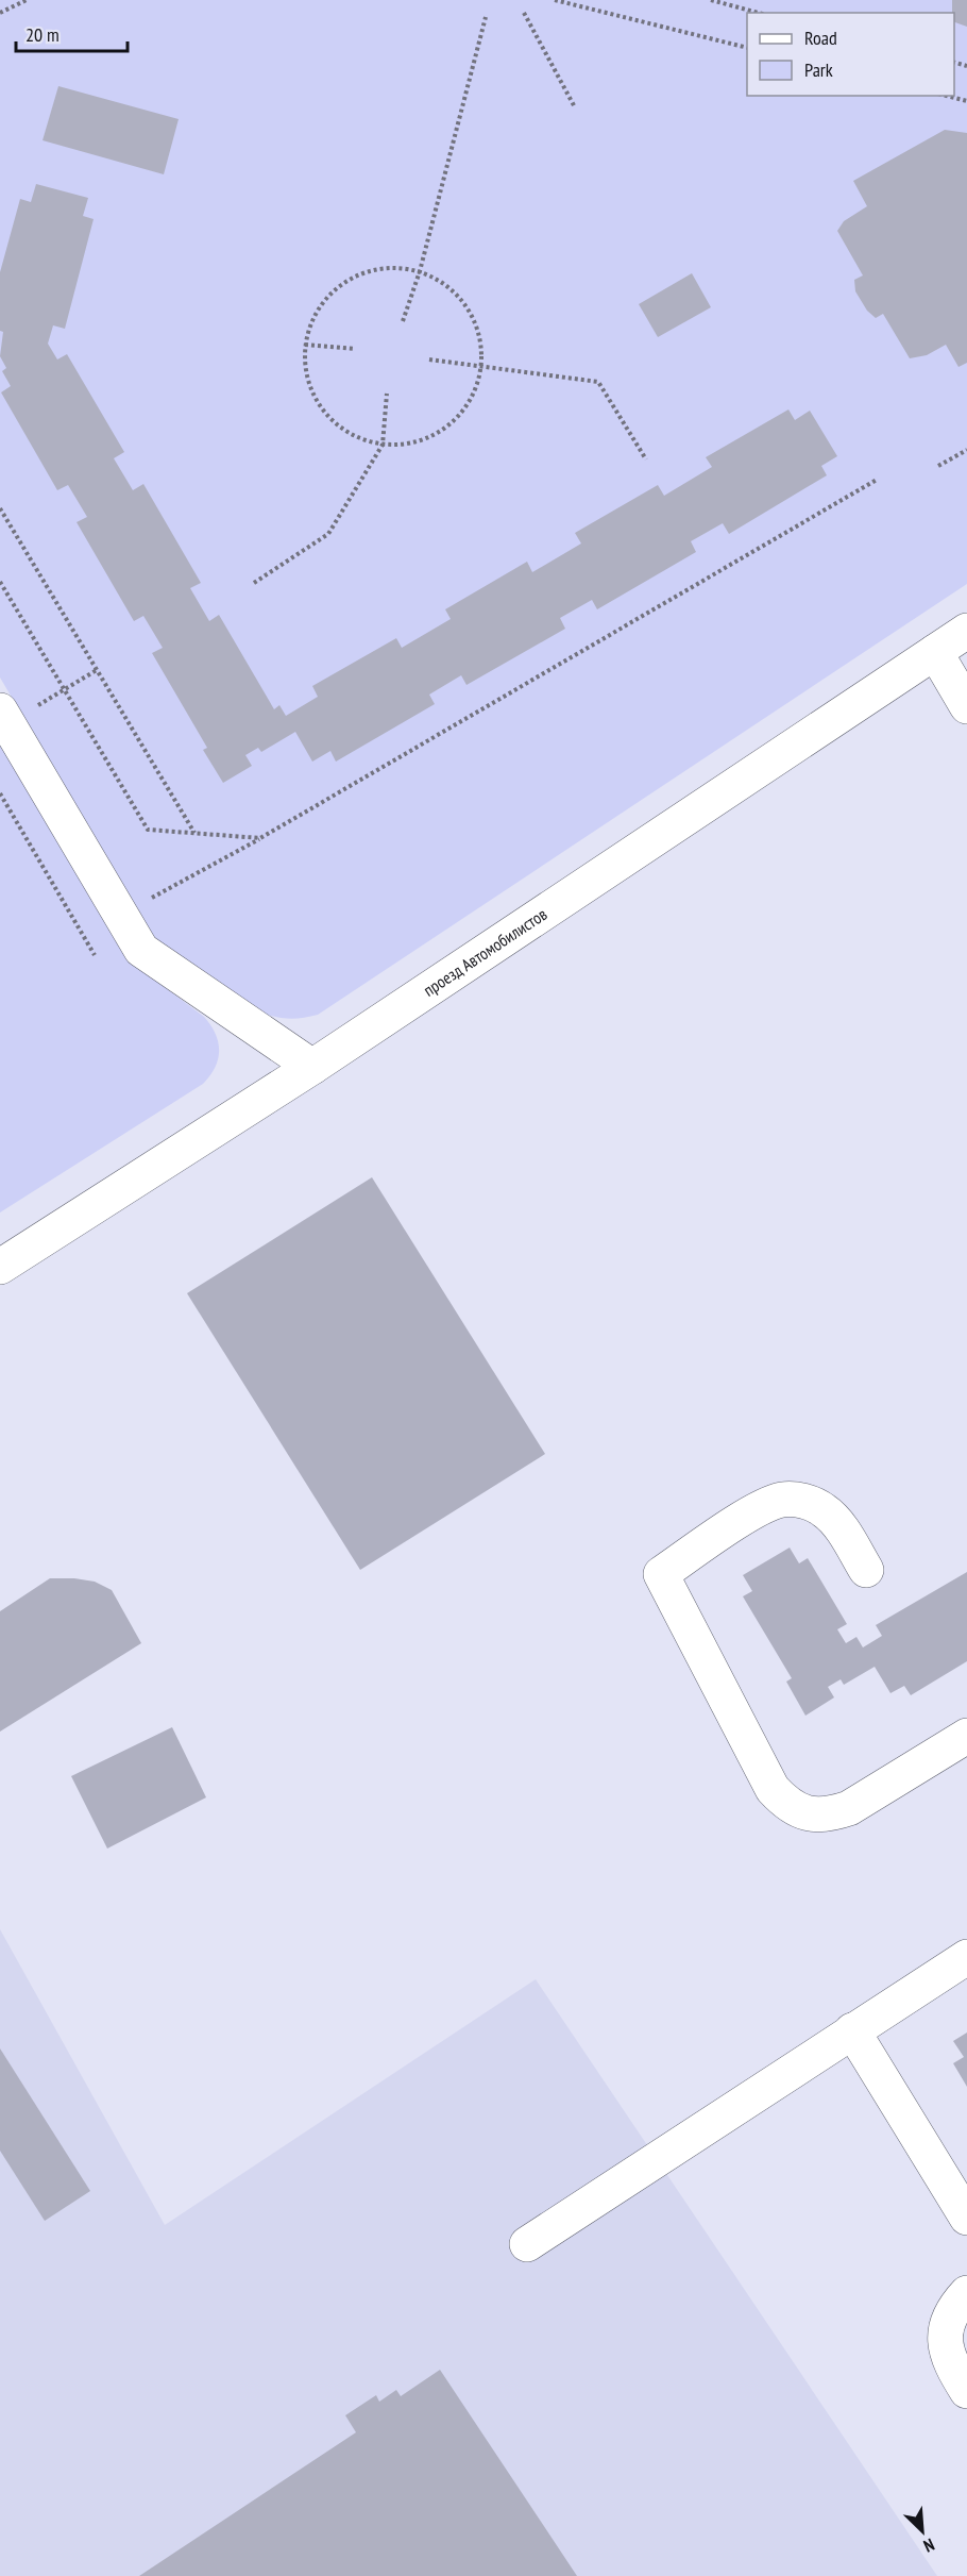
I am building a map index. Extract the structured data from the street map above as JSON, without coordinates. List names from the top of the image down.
{
  "streets": {
    "street": ["проезд Автомобилистов"]
  },
  "legend": ["Road", "Park"],
  "scale_bar": "20 m",
  "north": "bottom right"
}
